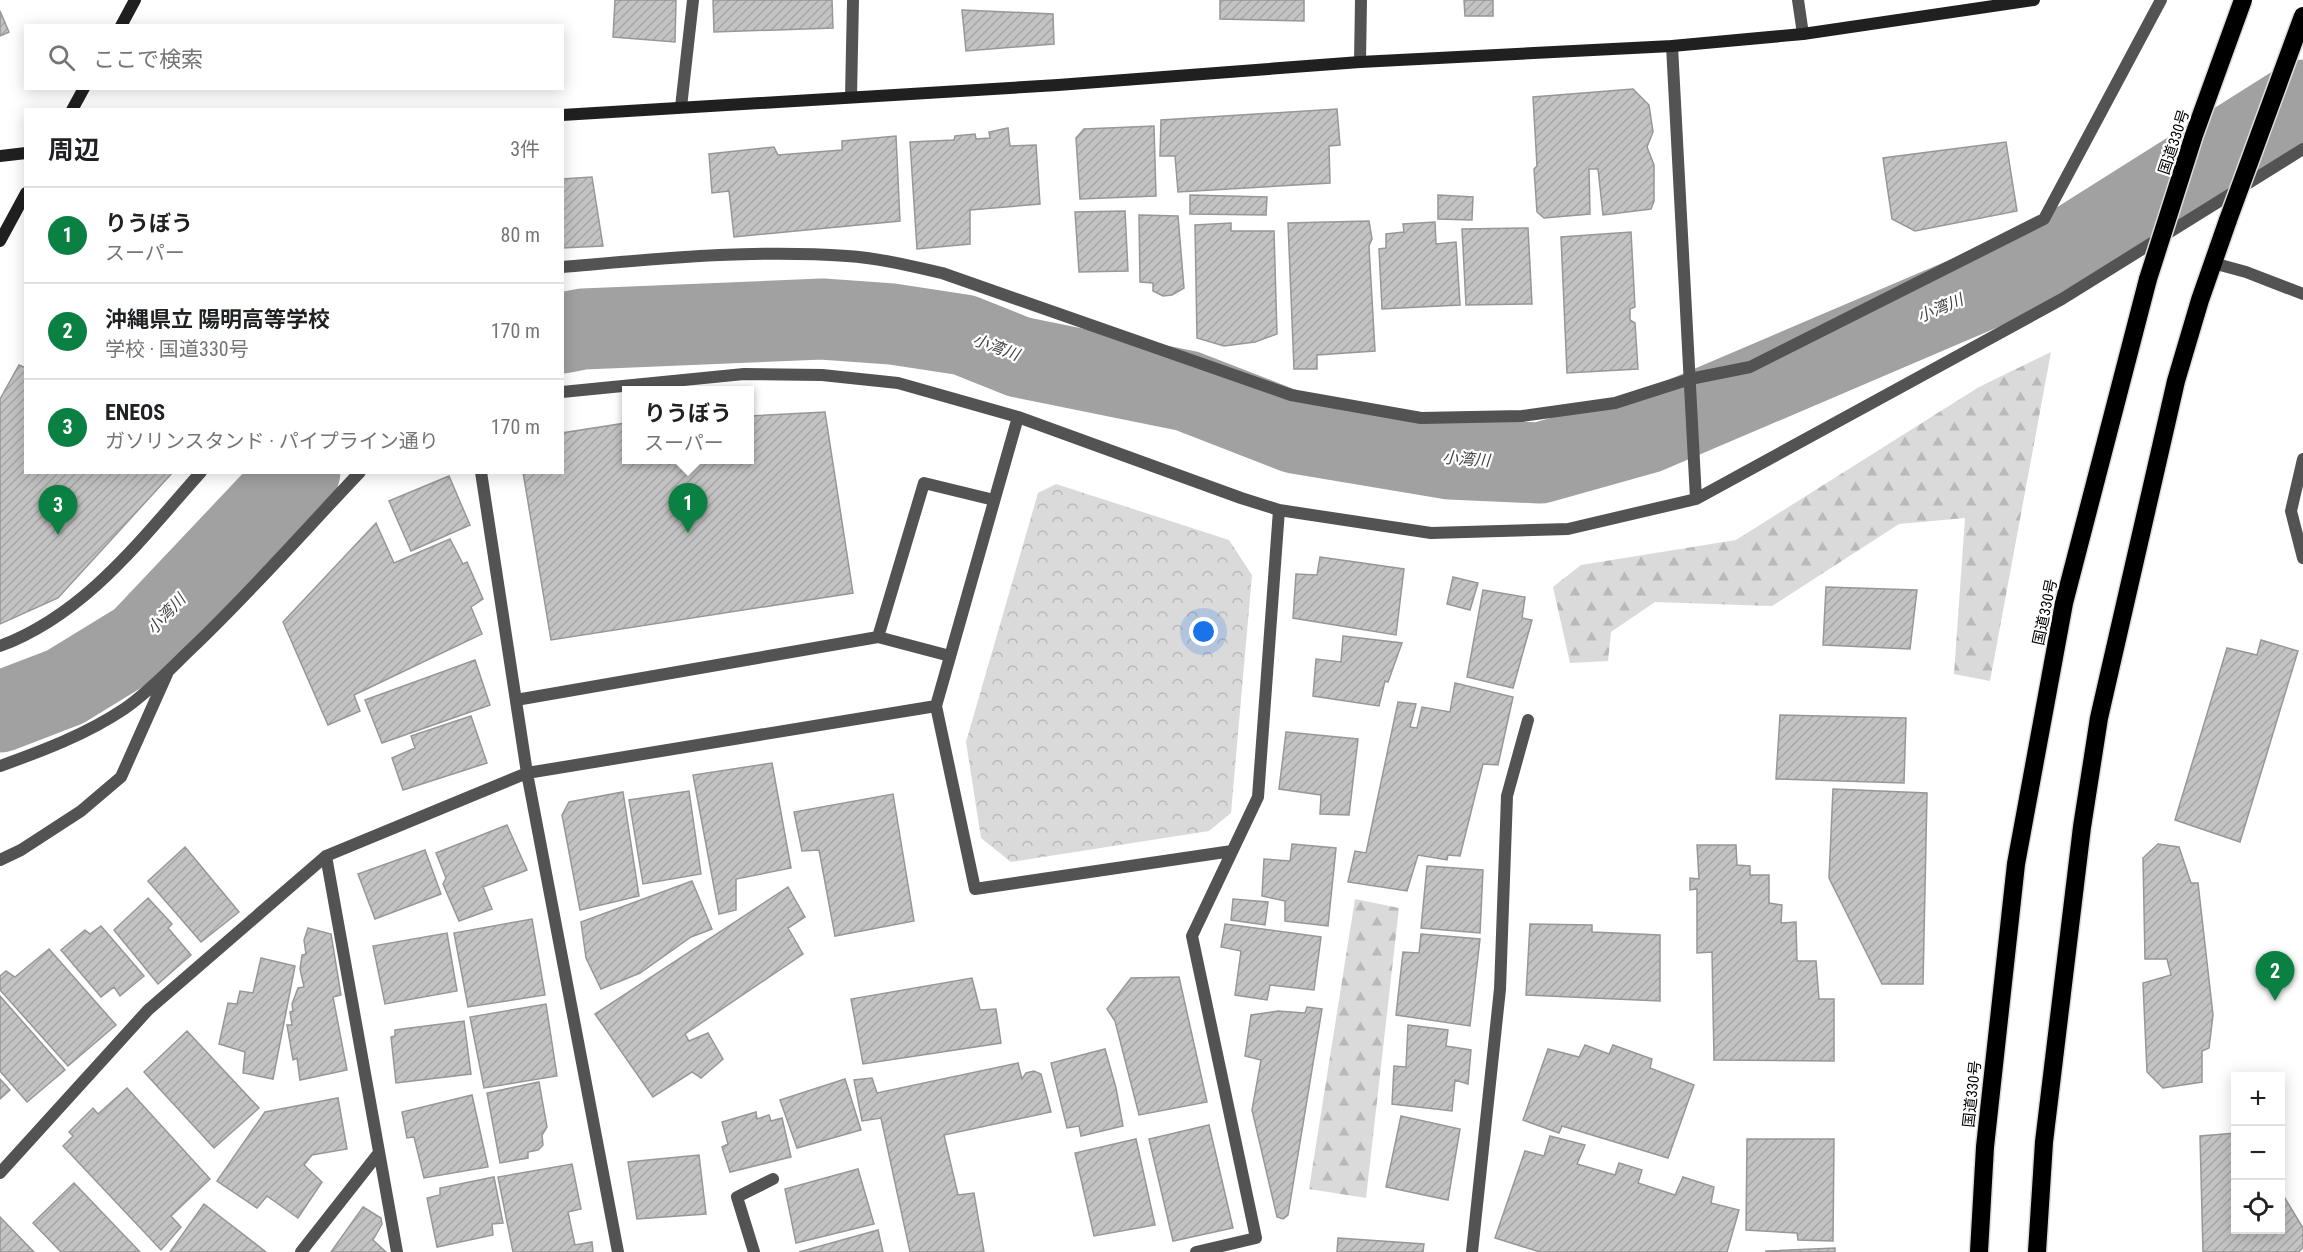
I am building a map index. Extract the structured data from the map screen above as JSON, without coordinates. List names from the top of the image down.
{
  "streets": {
    "highway": ["国道330号"]
  },
  "water": ["小湾川"],
  "page": {
    "search": "ここで検索",
    "heading": ["周辺", "3件"],
    "list": [
      {
        "mark": "1",
        "name": "りうぼう",
        "note": "スーパー",
        "value": "80 m"
      },
      {
        "mark": "2",
        "name": "沖縄県立 陽明高等学校",
        "note": "学校 · 国道330号",
        "value": "170 m"
      },
      {
        "mark": "3",
        "name": "ENEOS",
        "note": "ガソリンスタンド · パイプライン通り",
        "value": "170 m"
      }
    ],
    "popup": ["りうぼう", "スーパー"],
    "pins": ["1", "3", "2"],
    "map_buttons": ["+", "−"]
  }
}
